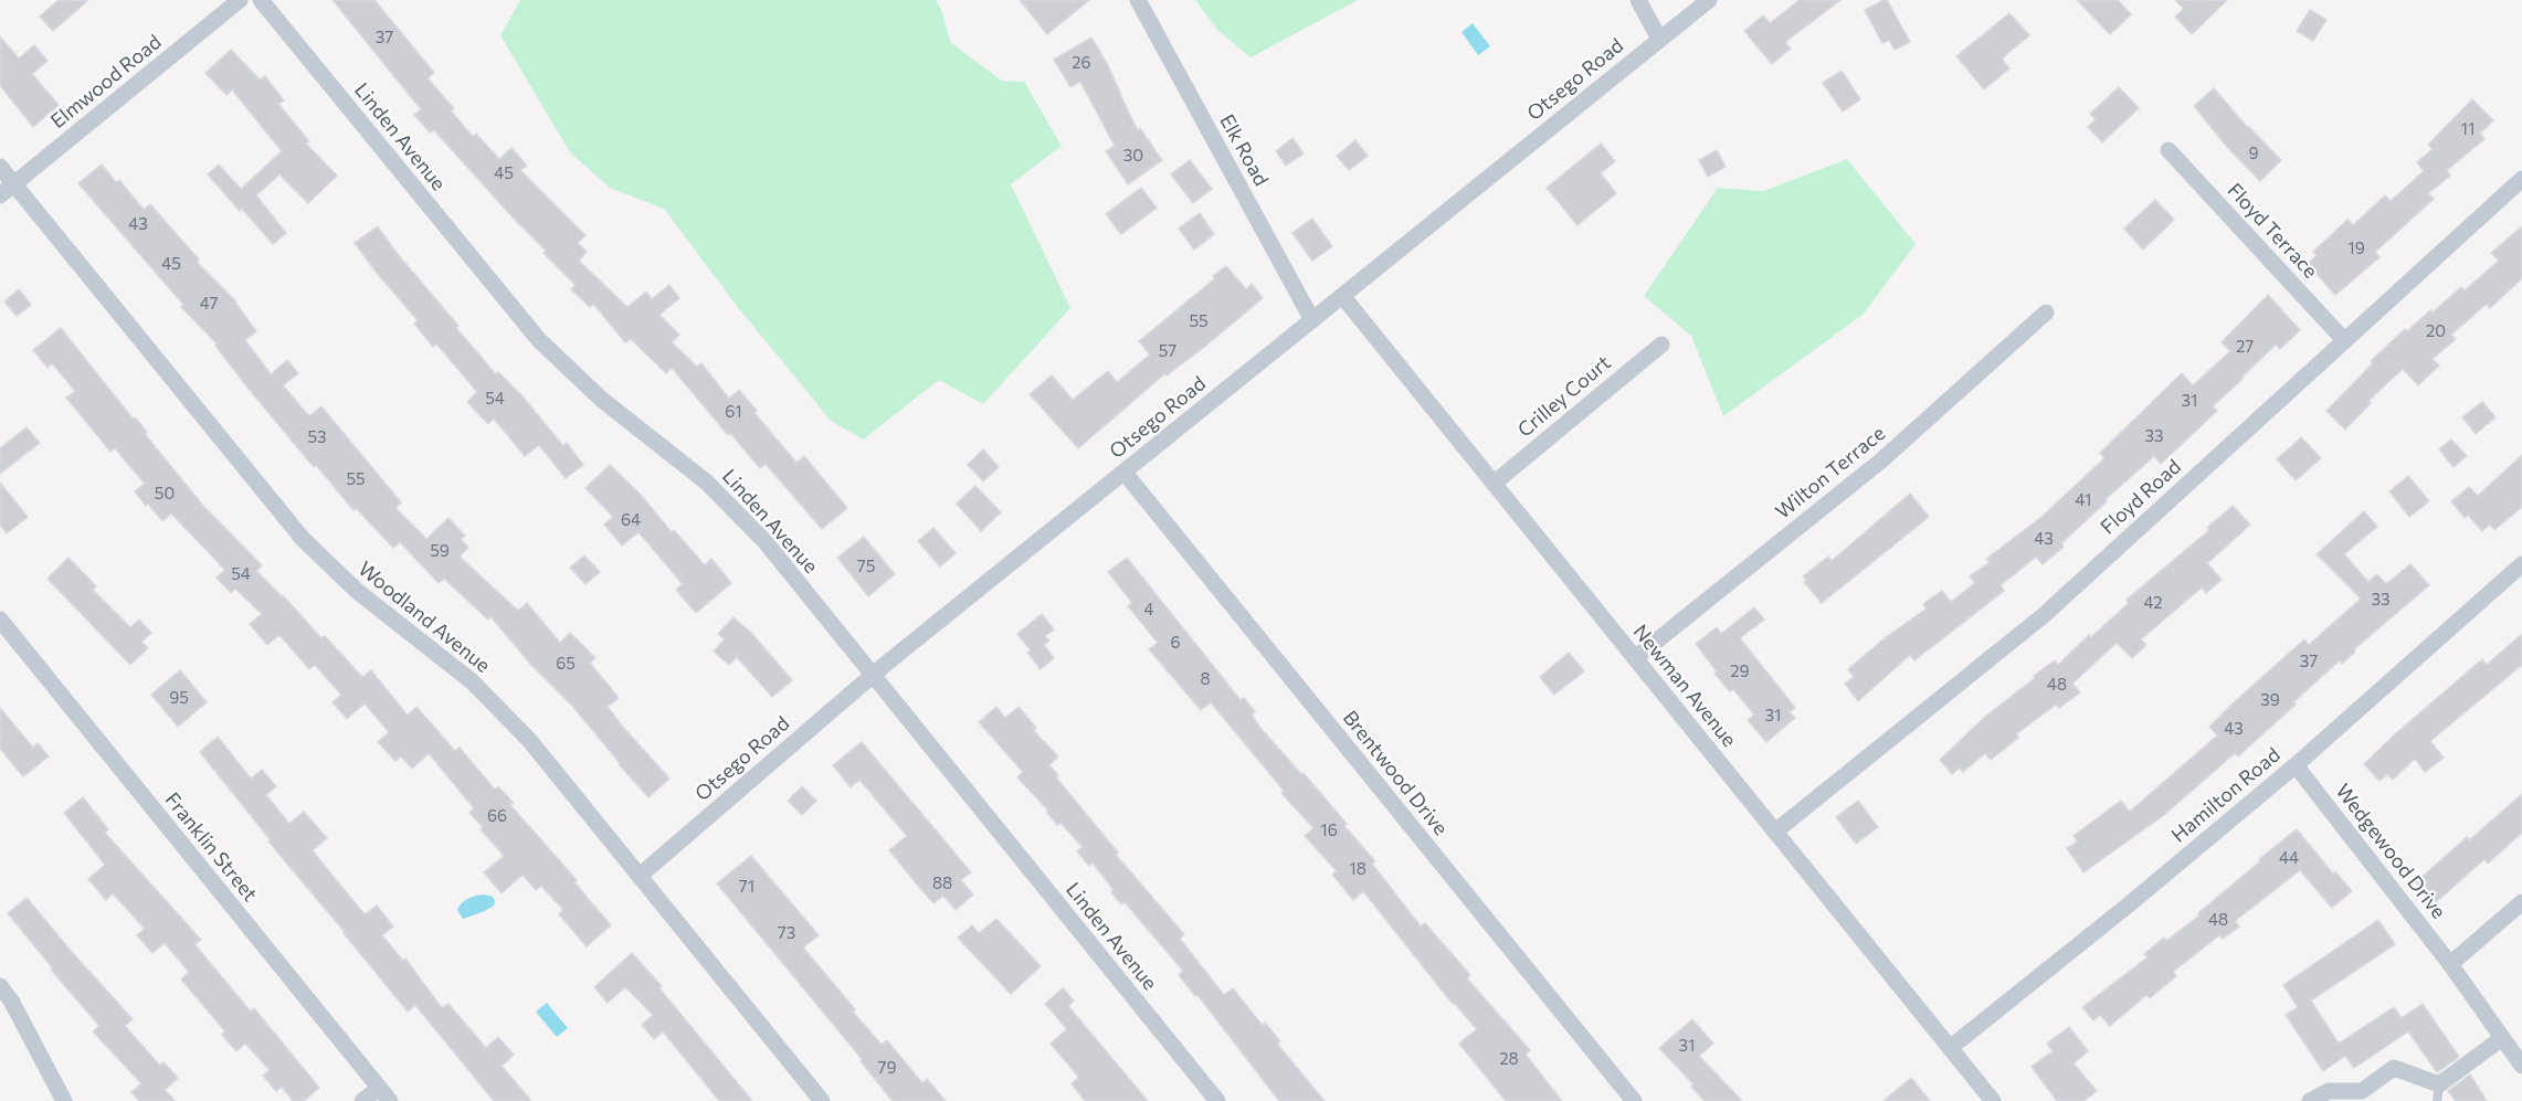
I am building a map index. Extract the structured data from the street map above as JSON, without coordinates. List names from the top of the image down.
{
  "streets": {
    "street": [
      "Otsego Road",
      "Elmwood Road",
      "Linden Avenue",
      "Elk Road",
      "Floyd Terrace",
      "Crilley Court",
      "Wilton Terrace",
      "Floyd Road",
      "Woodland Avenue",
      "Newman Avenue",
      "Brentwood Drive",
      "Hamilton Road",
      "Franklin Street",
      "Wedgewood Drive"
    ]
  },
  "crossings": [
    ["Otsego Road", "Linden Avenue"],
    ["Otsego Road", "Elk Road"],
    ["Otsego Road", "Woodland Avenue"],
    ["Otsego Road", "Newman Avenue"],
    ["Otsego Road", "Brentwood Drive"],
    ["Elmwood Road", "Woodland Avenue"],
    ["Floyd Terrace", "Floyd Road"],
    ["Crilley Court", "Newman Avenue"],
    ["Wilton Terrace", "Newman Avenue"],
    ["Floyd Road", "Newman Avenue"],
    ["Newman Avenue", "Hamilton Road"],
    ["Hamilton Road", "Wedgewood Drive"]
  ],
  "house_numbers": [
    "37",
    "26",
    "11",
    "9",
    "30",
    "45",
    "43",
    "19",
    "45",
    "47",
    "55",
    "20",
    "27",
    "57",
    "54",
    "31",
    "61",
    "33",
    "53",
    "55",
    "50",
    "41",
    "64",
    "43",
    "59",
    "75",
    "54",
    "33",
    "42",
    "4",
    "6",
    "37",
    "65",
    "29",
    "8",
    "48",
    "95",
    "39",
    "31",
    "43",
    "66",
    "16",
    "44",
    "18",
    "88",
    "71",
    "48",
    "73",
    "31",
    "28",
    "79"
  ]
}
